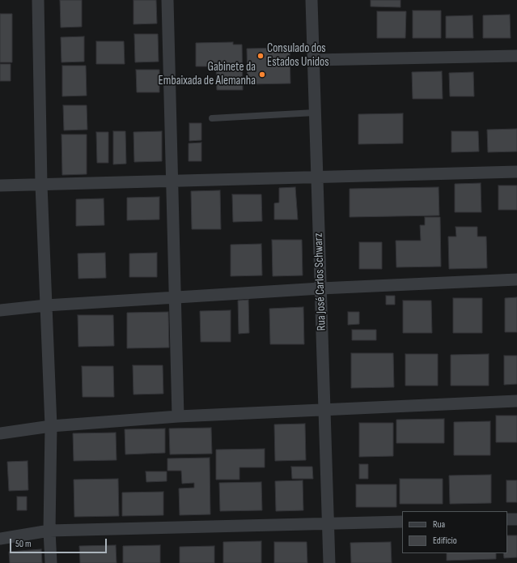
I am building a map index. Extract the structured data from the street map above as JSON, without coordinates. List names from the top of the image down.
{
  "streets": {
    "street": ["Rua José Carlos Schwarz"]
  },
  "places": ["Consulado dos Estados Unidos", "Gabinete da Embaixada de Alemanha"],
  "legend": ["Rua", "Edifício"],
  "scale_bar": "50 m"
}
